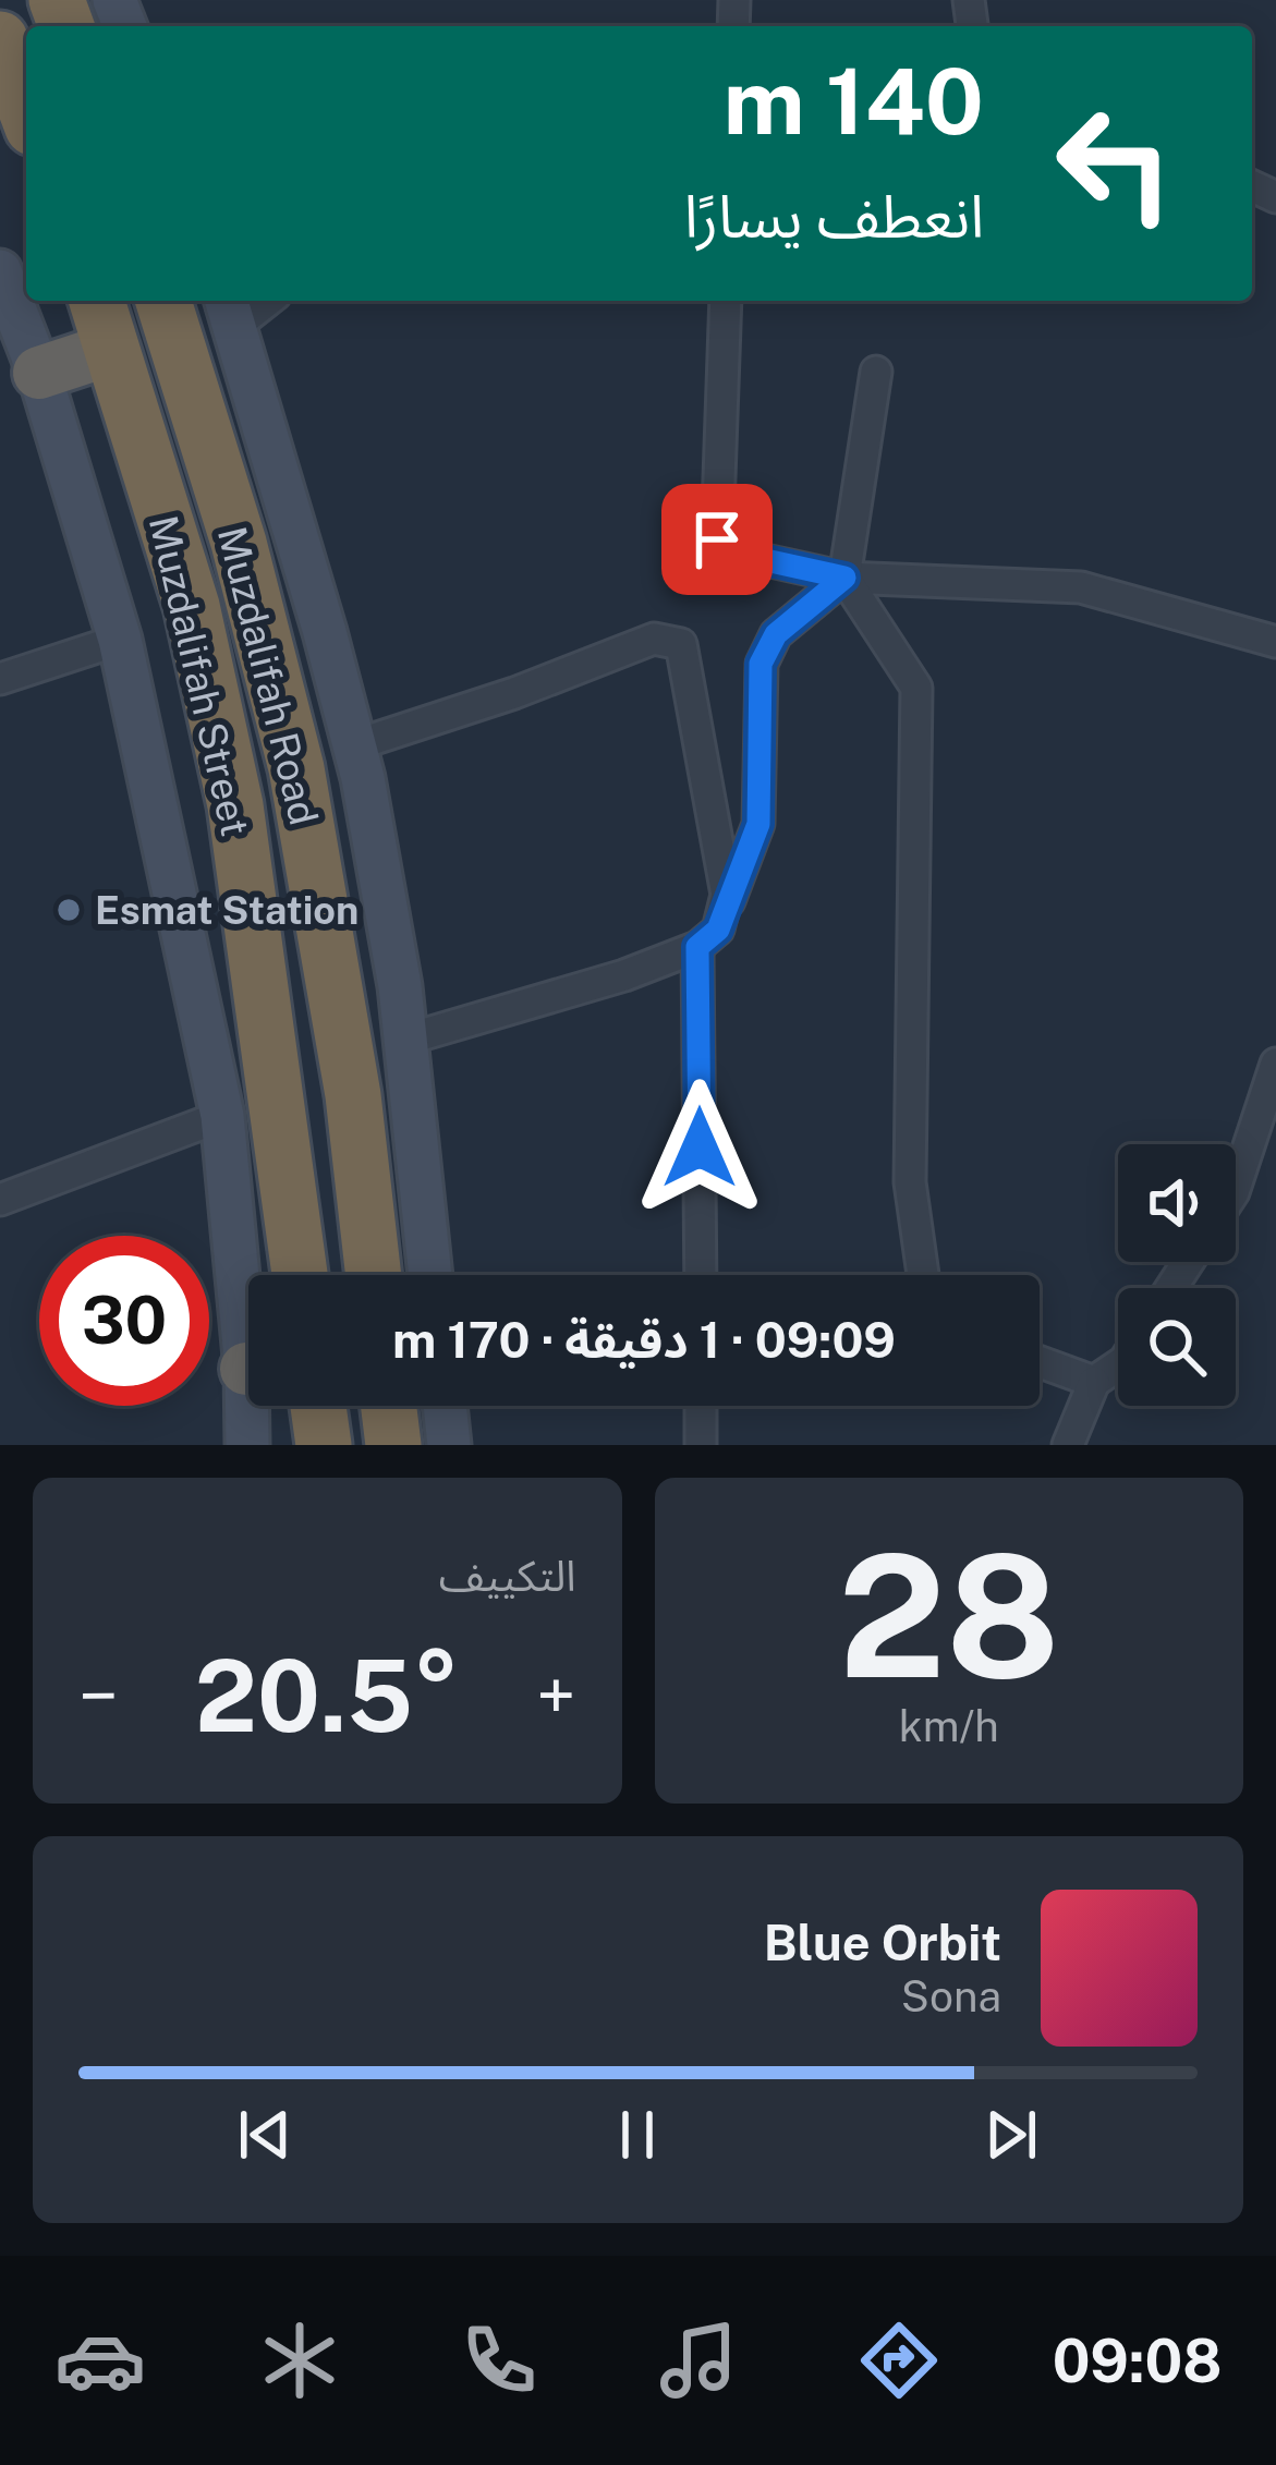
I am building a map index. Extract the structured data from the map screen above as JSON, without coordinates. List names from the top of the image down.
{
  "streets": {
    "highway": ["Muzdalifah Street", "Muzdalifah Road"]
  },
  "places": ["Esmat Station"],
  "page": {
    "turn": ["140 m", "انعطف يسارًا"],
    "limit": "30",
    "trip": "09:09 · 1 دقيقة · 170 m",
    "tile": [
      ["28", "km/h"],
      "التكييف"
    ],
    "heat": ["−", "20.5°", "+"],
    "song": ["Blue Orbit", "Sona"],
    "tabs": "09:08"
  }
}
